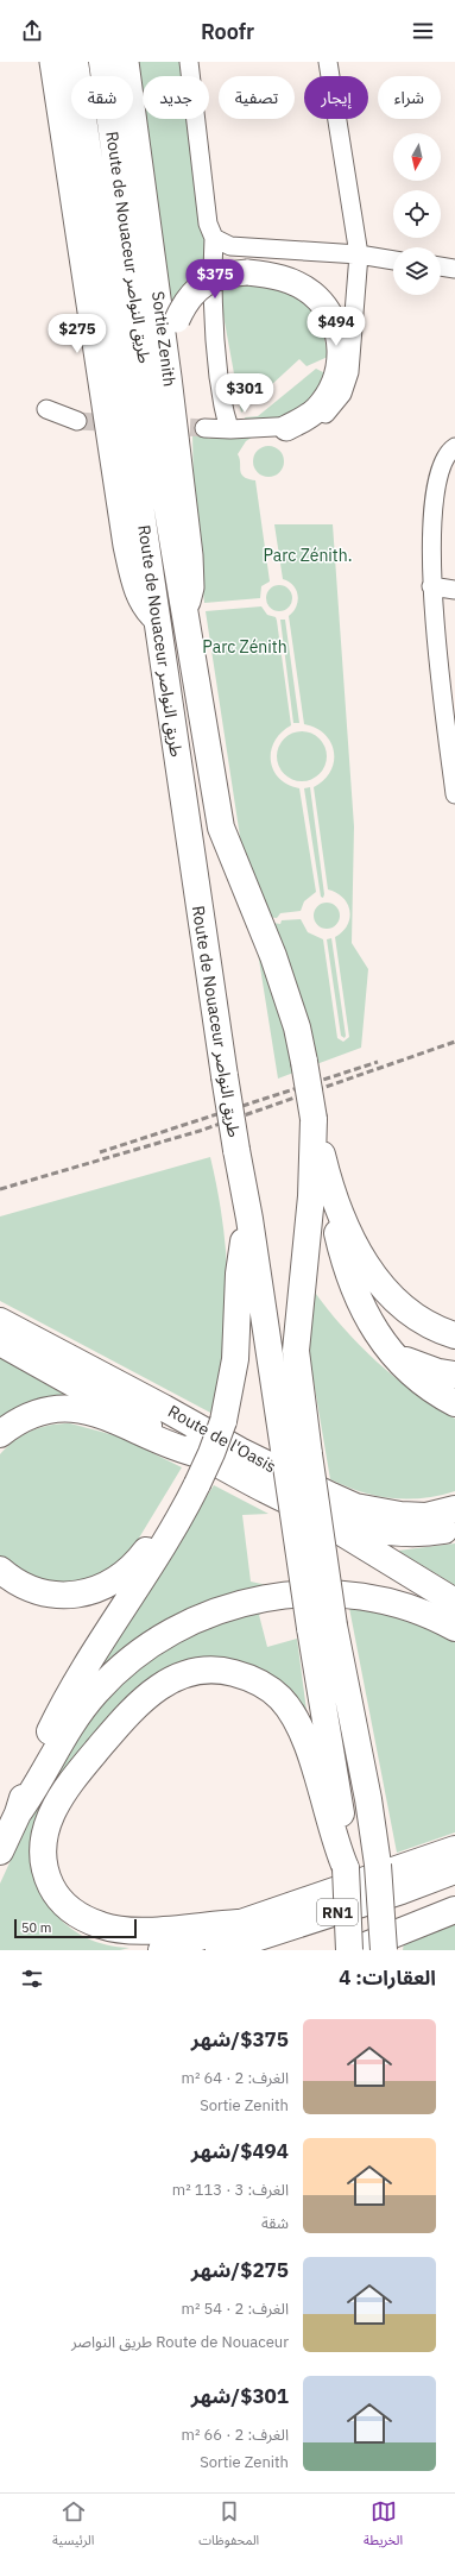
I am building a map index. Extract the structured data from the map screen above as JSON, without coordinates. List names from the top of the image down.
{
  "streets": {
    "main road": [
      "Route de Nouaceur طريق النواصر",
      "Sortie Zenith",
      "Route de l'Oasis",
      "RN1"
    ]
  },
  "crossings": [
    ["Route de Nouaceur طريق النواصر", "Sortie Zenith"]
  ],
  "parks": ["Parc Zénith.", "Parc Zénith"],
  "scale_bar": "50 m",
  "north": "bottom",
  "page": {
    "header": "Roofr",
    "chip": [
      "شراء",
      "إيجار",
      "تصفية",
      "جديد",
      "شقة"
    ],
    "price": [
      "$375",
      "$494",
      "$275",
      "$301"
    ],
    "scale": "50 m",
    "heading": "العقارات: 4",
    "list": [
      {
        "name": "$375/شهر",
        "note": "الغرف: 2 · 64 m² · Sortie Zenith"
      },
      {
        "name": "$494/شهر",
        "note": "الغرف: 3 · 113 m² · شقة"
      },
      {
        "name": "$275/شهر",
        "note": "الغرف: 2 · 54 m² · Route de Nouaceur طريق النواصر"
      },
      {
        "name": "$301/شهر",
        "note": "الغرف: 2 · 66 m² · Sortie Zenith"
      }
    ],
    "tabs": ["الخريطة", "المحفوظات", "الرئيسية"]
  }
}
